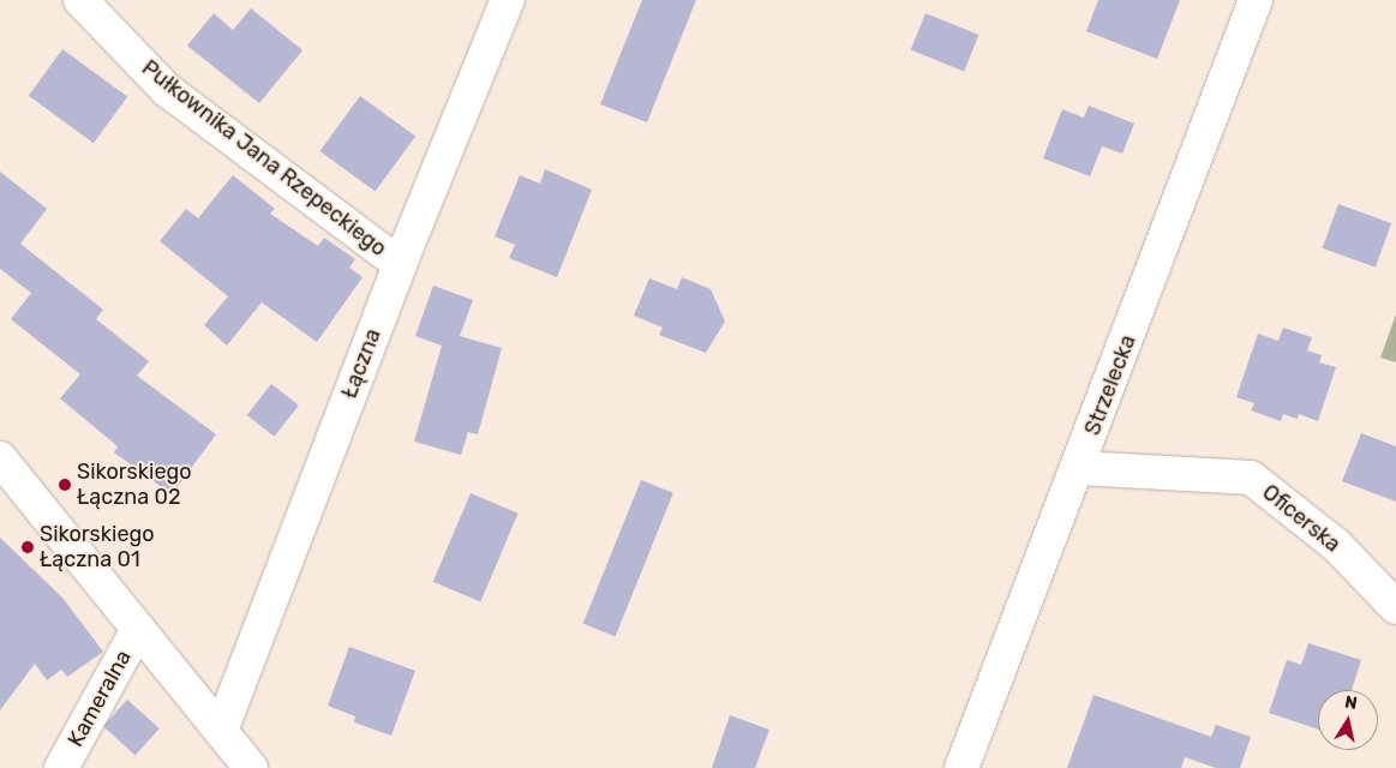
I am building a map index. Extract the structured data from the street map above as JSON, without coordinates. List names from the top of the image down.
{
  "streets": {
    "street": [
      "Pułkownika Jana Rzepeckiego",
      "Łączna",
      "Strzelecka",
      "Oficerska",
      "Kameralna"
    ]
  },
  "crossings": [
    ["Pułkownika Jana Rzepeckiego", "Łączna"],
    ["Strzelecka", "Oficerska"]
  ],
  "places": ["Sikorskiego Łączna 02", "Sikorskiego Łączna 01"],
  "north": "top"
}
